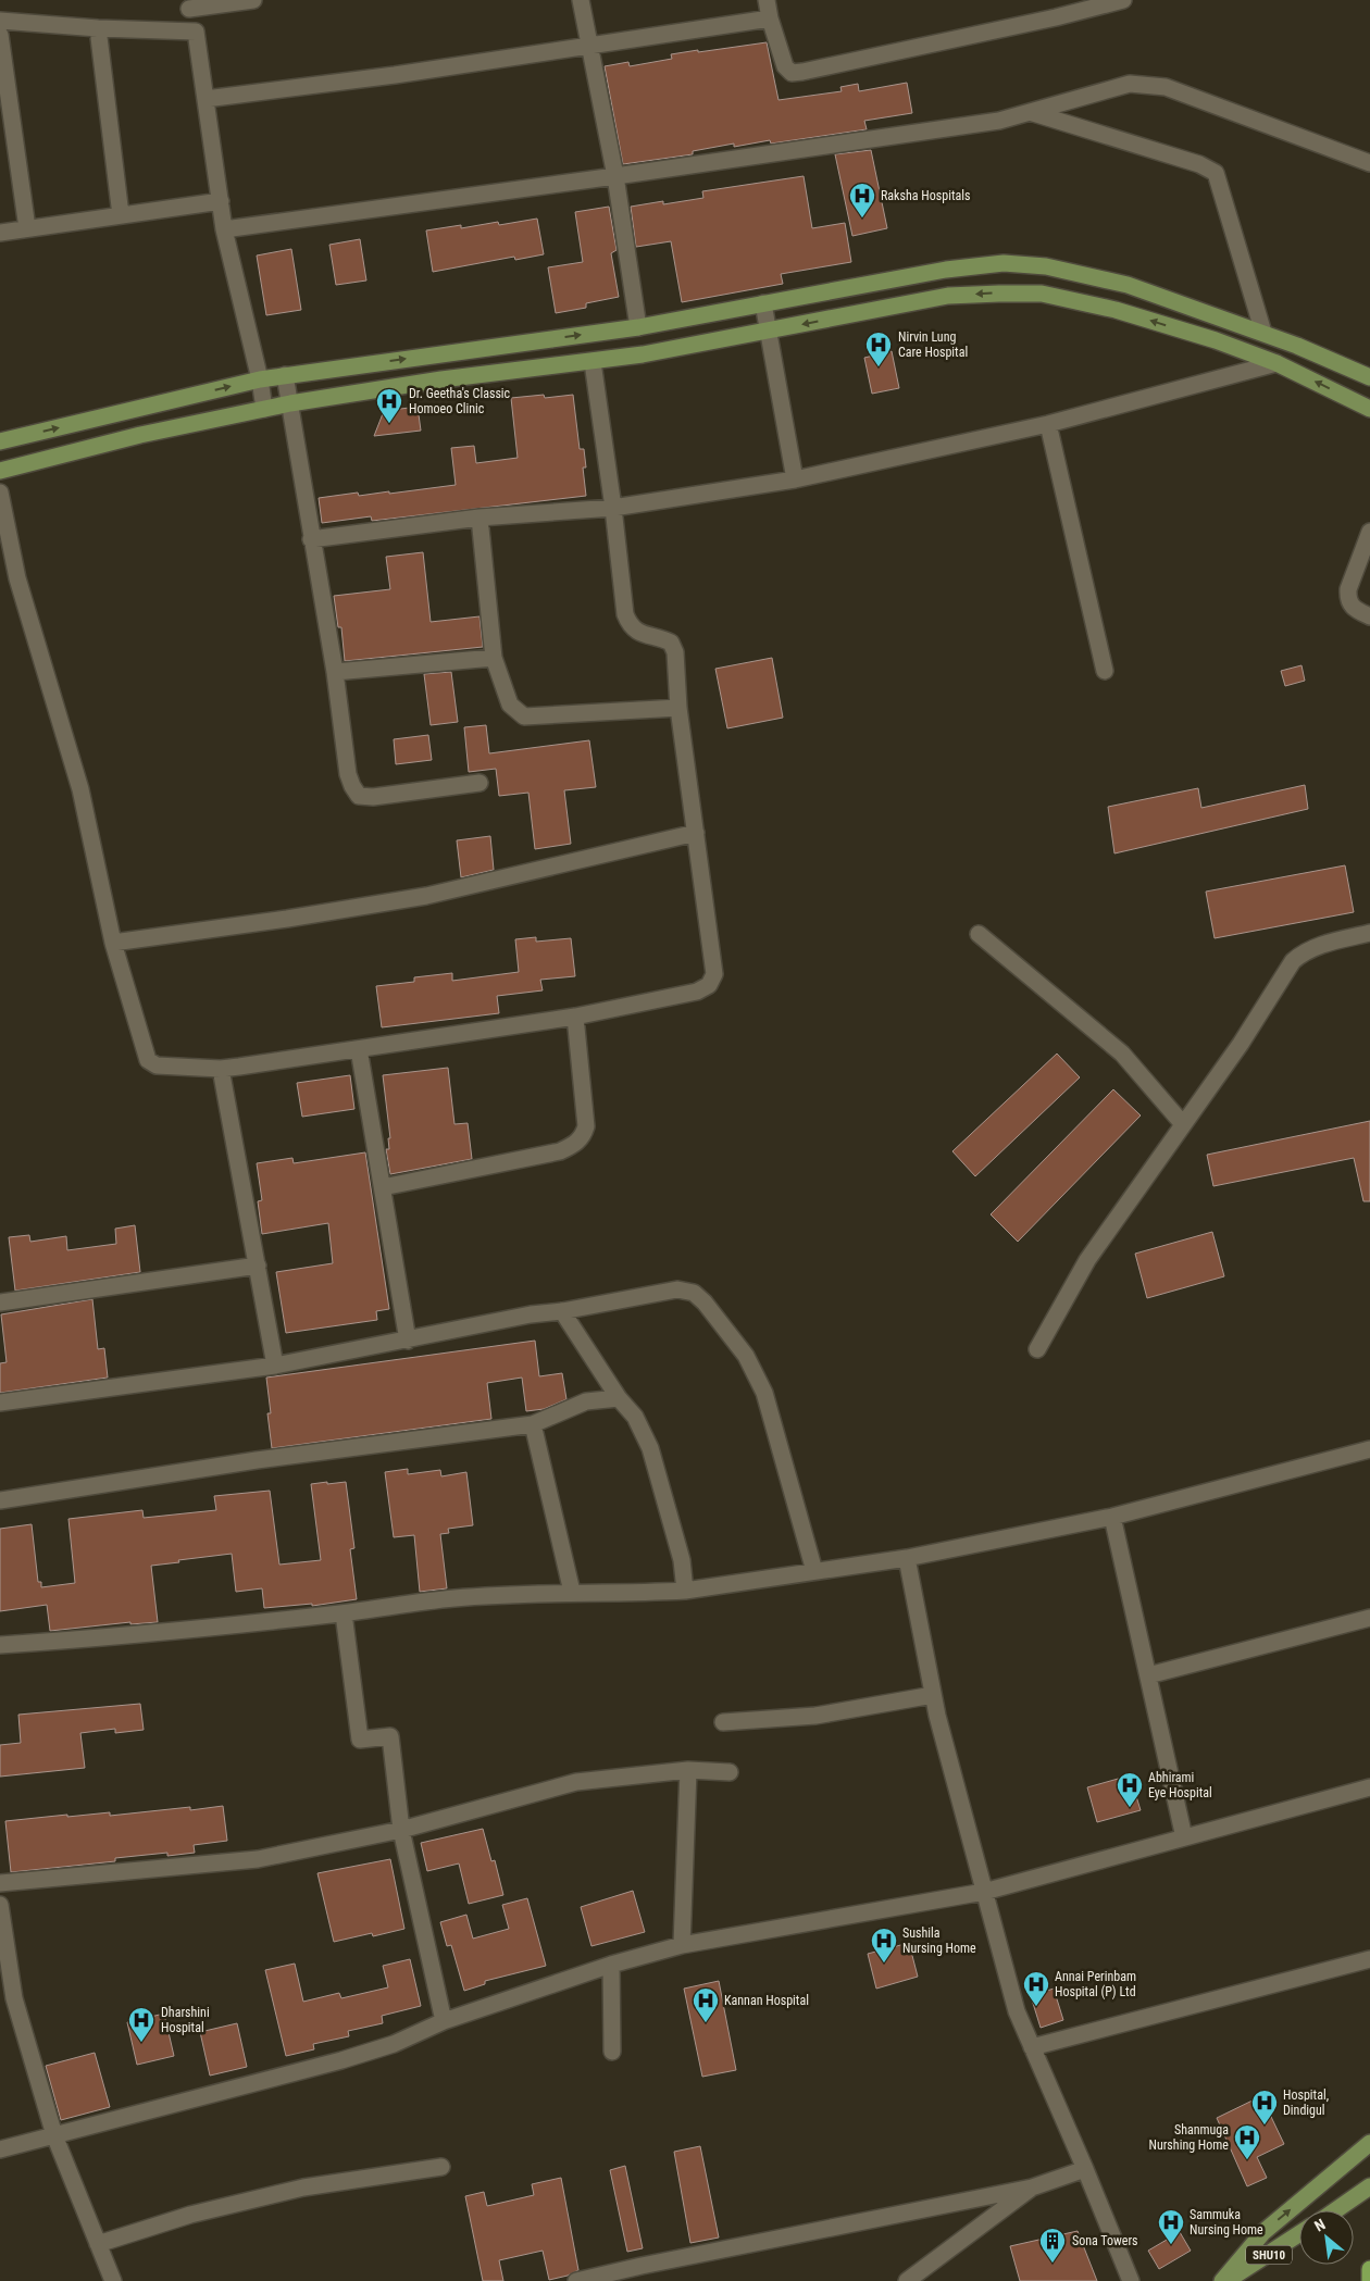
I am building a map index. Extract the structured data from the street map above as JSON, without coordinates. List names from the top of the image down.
{
  "streets": {
    "main road": ["SHU10"]
  },
  "places": {
    "hospital": [
      "Raksha Hospitals",
      "Nirvin Lung Care Hospital",
      "Dr. Geetha's Classic Homoeo Clinic",
      "Abhirami Eye Hospital",
      "Sushila Nursing Home",
      "Annai Perinbam Hospital (P) Ltd",
      "Kannan Hospital",
      "Dharshini Hospital",
      "Hospital, Dindigul",
      "Shanmuga Nurshing Home",
      "Sammuka Nursing Home"
    ],
    "building": ["Sona Towers"]
  },
  "north": "top left"
}
